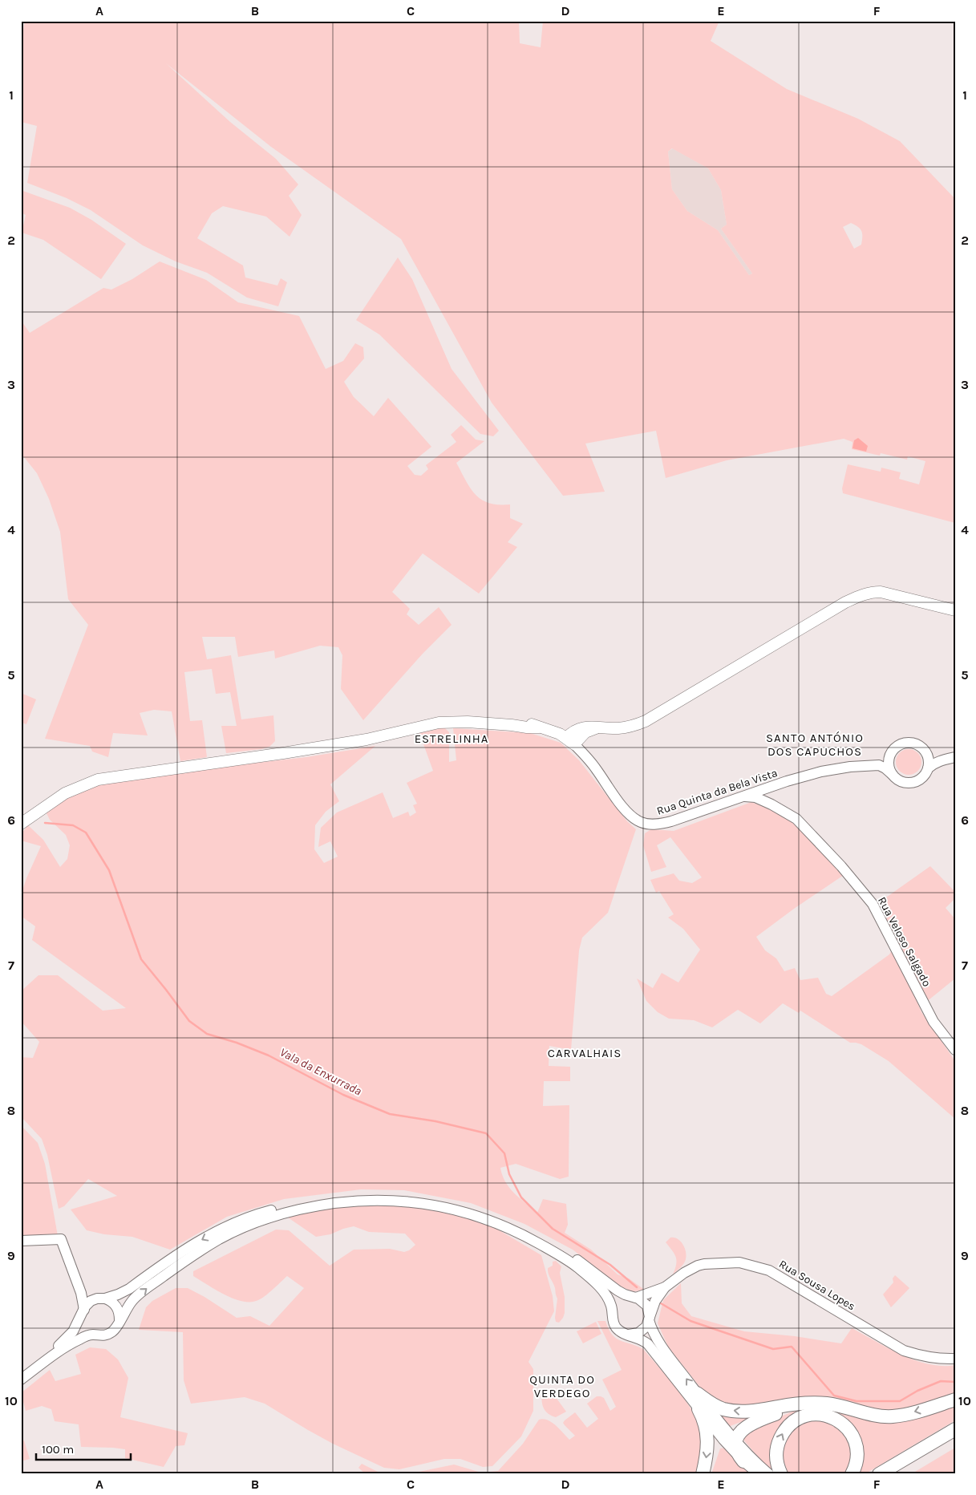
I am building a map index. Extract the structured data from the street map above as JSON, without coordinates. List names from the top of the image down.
{
  "streets": {
    "main road": ["Rua Quinta da Bela Vista", "Rua Veloso Salgado", "Rua Sousa Lopes"]
  },
  "crossings": [
    ["Rua Quinta da Bela Vista", "Rua Veloso Salgado"]
  ],
  "districts": [
    "SANTO ANTÓNIO DOS CAPUCHOS",
    "ESTRELINHA",
    "CARVALHAIS",
    "QUINTA DO VERDEGO"
  ],
  "water": ["Vala da Enxurrada"],
  "scale_bar": "100 m",
  "grid": {
    "columns": [
      "A",
      "B",
      "C",
      "D",
      "E",
      "F"
    ],
    "rows": [
      "1",
      "2",
      "3",
      "4",
      "5",
      "6",
      "7",
      "8",
      "9",
      "10"
    ]
  }
}
